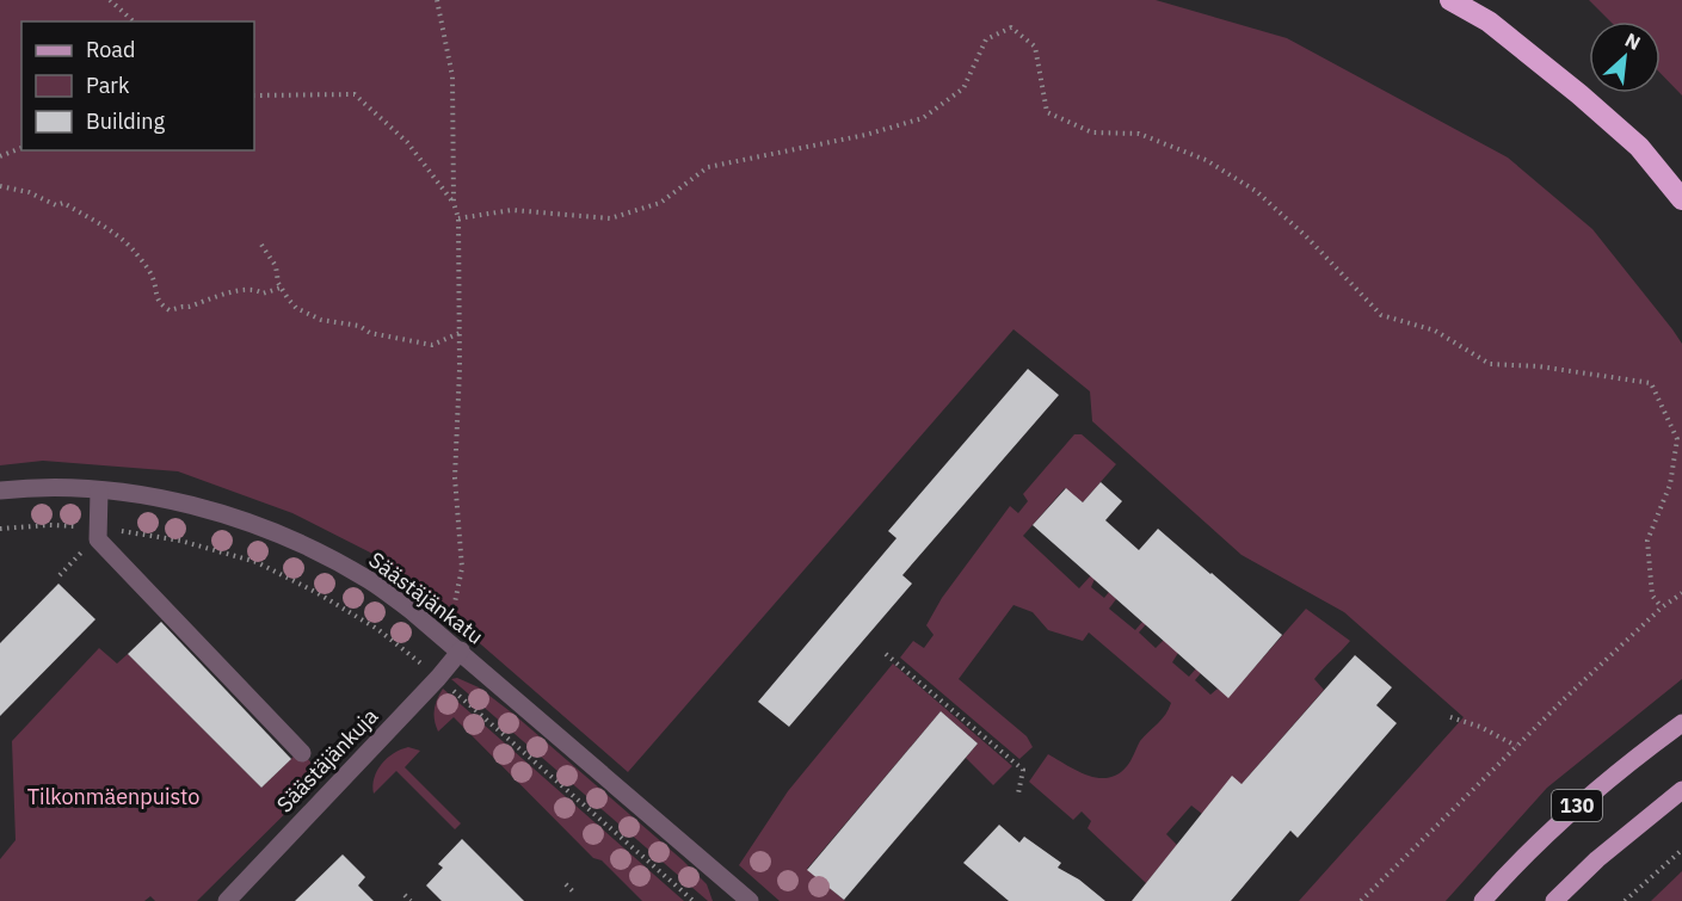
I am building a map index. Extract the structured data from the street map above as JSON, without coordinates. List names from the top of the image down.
{
  "streets": {
    "main road": ["130"],
    "street": ["Säästäjänkatu", "Säästäjänkuja"]
  },
  "crossings": [
    ["Säästäjänkatu", "Säästäjänkuja"]
  ],
  "parks": ["Tilkonmäenpuisto"],
  "legend": ["Road", "Park", "Building"],
  "north": "top right"
}
